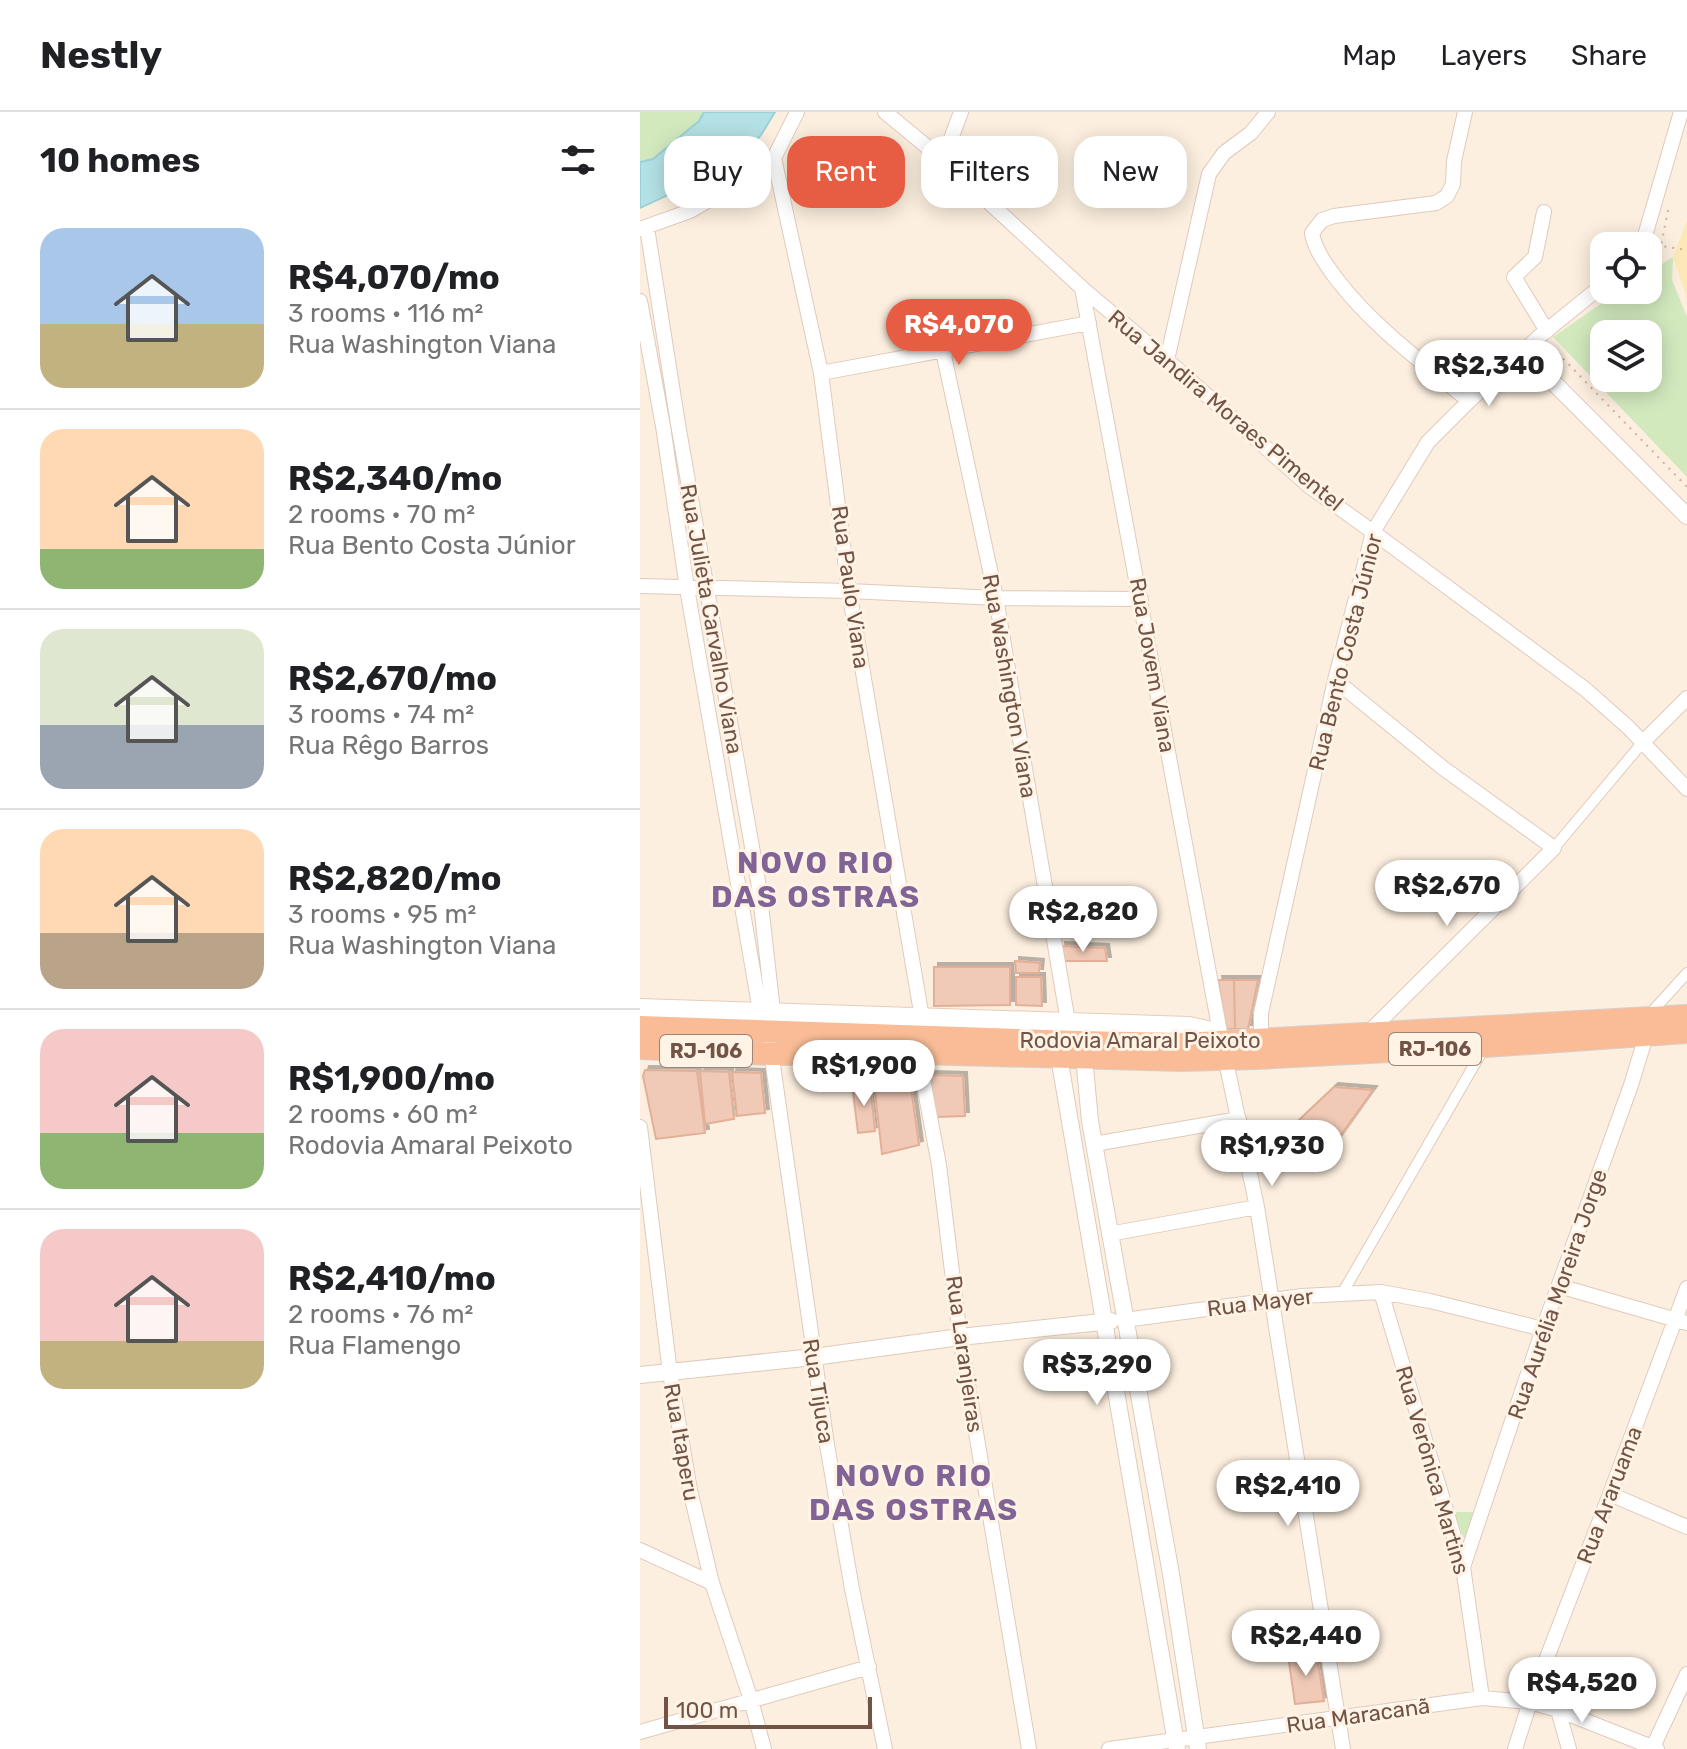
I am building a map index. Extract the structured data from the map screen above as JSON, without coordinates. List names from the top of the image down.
{
  "streets": {
    "highway": ["Rodovia Amaral Peixoto", "RJ-106"],
    "street": [
      "Rua Jandira Moraes Pimentel",
      "Rua Paulo Viana",
      "Rua Julieta Carvalho Viana",
      "Rua Bento Costa Júnior",
      "Rua Jovem Viana",
      "Rua Washington Viana",
      "Rua Aurélia Moreira Jorge",
      "Rua Mayer",
      "Rua Laranjeiras",
      "Rua Tijuca",
      "Rua Itaperu",
      "Rua Verônica Martins",
      "Rua Araruama",
      "Rua Maracanã"
    ]
  },
  "crossings": [
    ["Rua Jandira Moraes Pimentel", "Rua Bento Costa Júnior"],
    ["Rua Jandira Moraes Pimentel", "Rua Jovem Viana"],
    ["Rua Julieta Carvalho Viana", "Rodovia Amaral Peixoto"],
    ["Rua Julieta Carvalho Viana", "Rua Tijuca"],
    ["Rua Bento Costa Júnior", "Rodovia Amaral Peixoto"],
    ["Rua Jovem Viana", "Rodovia Amaral Peixoto"],
    ["Rua Jovem Viana", "Rua Mayer"],
    ["Rua Jovem Viana", "Rua Maracanã"],
    ["Rodovia Amaral Peixoto", "Rua Aurélia Moreira Jorge"],
    ["Rodovia Amaral Peixoto", "Rua Laranjeiras"],
    ["Rodovia Amaral Peixoto", "Rua Tijuca"],
    ["Rua Aurélia Moreira Jorge", "Rua Mayer"],
    ["Rua Aurélia Moreira Jorge", "Rua Verônica Martins"],
    ["Rua Mayer", "Rua Laranjeiras"],
    ["Rua Mayer", "Rua Tijuca"],
    ["Rua Mayer", "Rua Itaperu"],
    ["Rua Mayer", "Rua Verônica Martins"],
    ["Rua Verônica Martins", "Rua Maracanã"],
    ["Rua Araruama", "Rua Maracanã"]
  ],
  "districts": ["NOVO RIO DAS OSTRAS", "NOVO RIO DAS OSTRAS"],
  "scale_bar": "100 m",
  "page": {
    "header": "Nestly",
    "nav": ["Map", "Layers", "Share"],
    "heading": "10 homes",
    "chip": [
      "Buy",
      "Rent",
      "Filters",
      "New"
    ],
    "list": [
      {
        "name": "R$4,070/mo",
        "note": "3 rooms · 116 m² · Rua Washington Viana"
      },
      {
        "name": "R$2,340/mo",
        "note": "2 rooms · 70 m² · Rua Bento Costa Júnior"
      },
      {
        "name": "R$2,670/mo",
        "note": "3 rooms · 74 m² · Rua Rêgo Barros"
      },
      {
        "name": "R$2,820/mo",
        "note": "3 rooms · 95 m² · Rua Washington Viana"
      },
      {
        "name": "R$1,900/mo",
        "note": "2 rooms · 60 m² · Rodovia Amaral Peixoto"
      },
      {
        "name": "R$2,410/mo",
        "note": "2 rooms · 76 m² · Rua Flamengo"
      }
    ],
    "price": [
      "R$4,070",
      "R$2,340",
      "R$2,670",
      "R$2,820",
      "R$1,900",
      "R$1,930",
      "R$3,290",
      "R$2,410",
      "R$2,440",
      "R$4,520"
    ],
    "scale": "100 m"
  }
}
